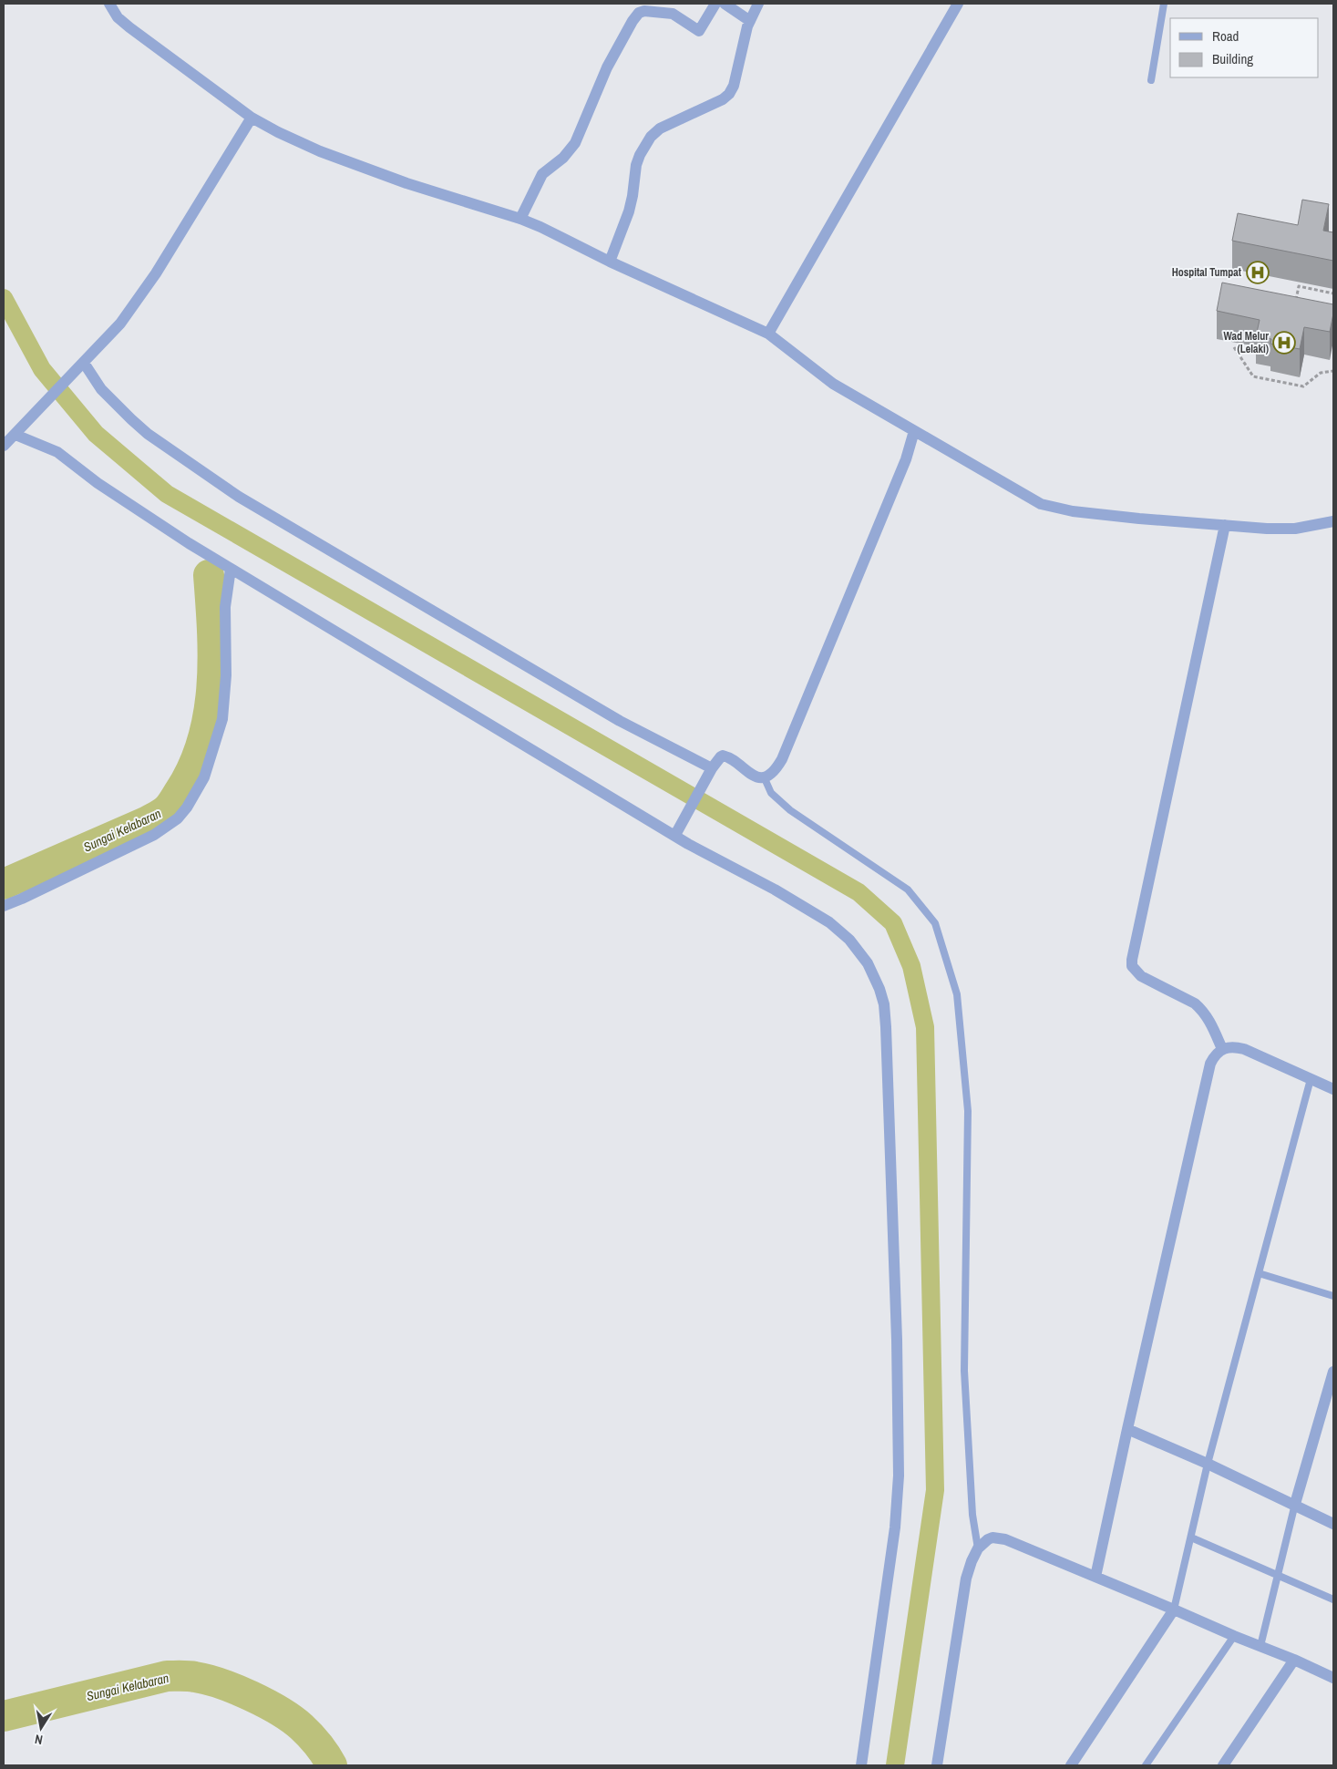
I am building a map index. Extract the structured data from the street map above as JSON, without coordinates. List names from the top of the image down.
{
  "water": ["Sungai Kelabaran"],
  "places": {
    "hospital": ["Hospital Tumpat", "Wad Melur (Lelaki)"]
  },
  "legend": ["Road", "Building"],
  "north": "bottom"
}
